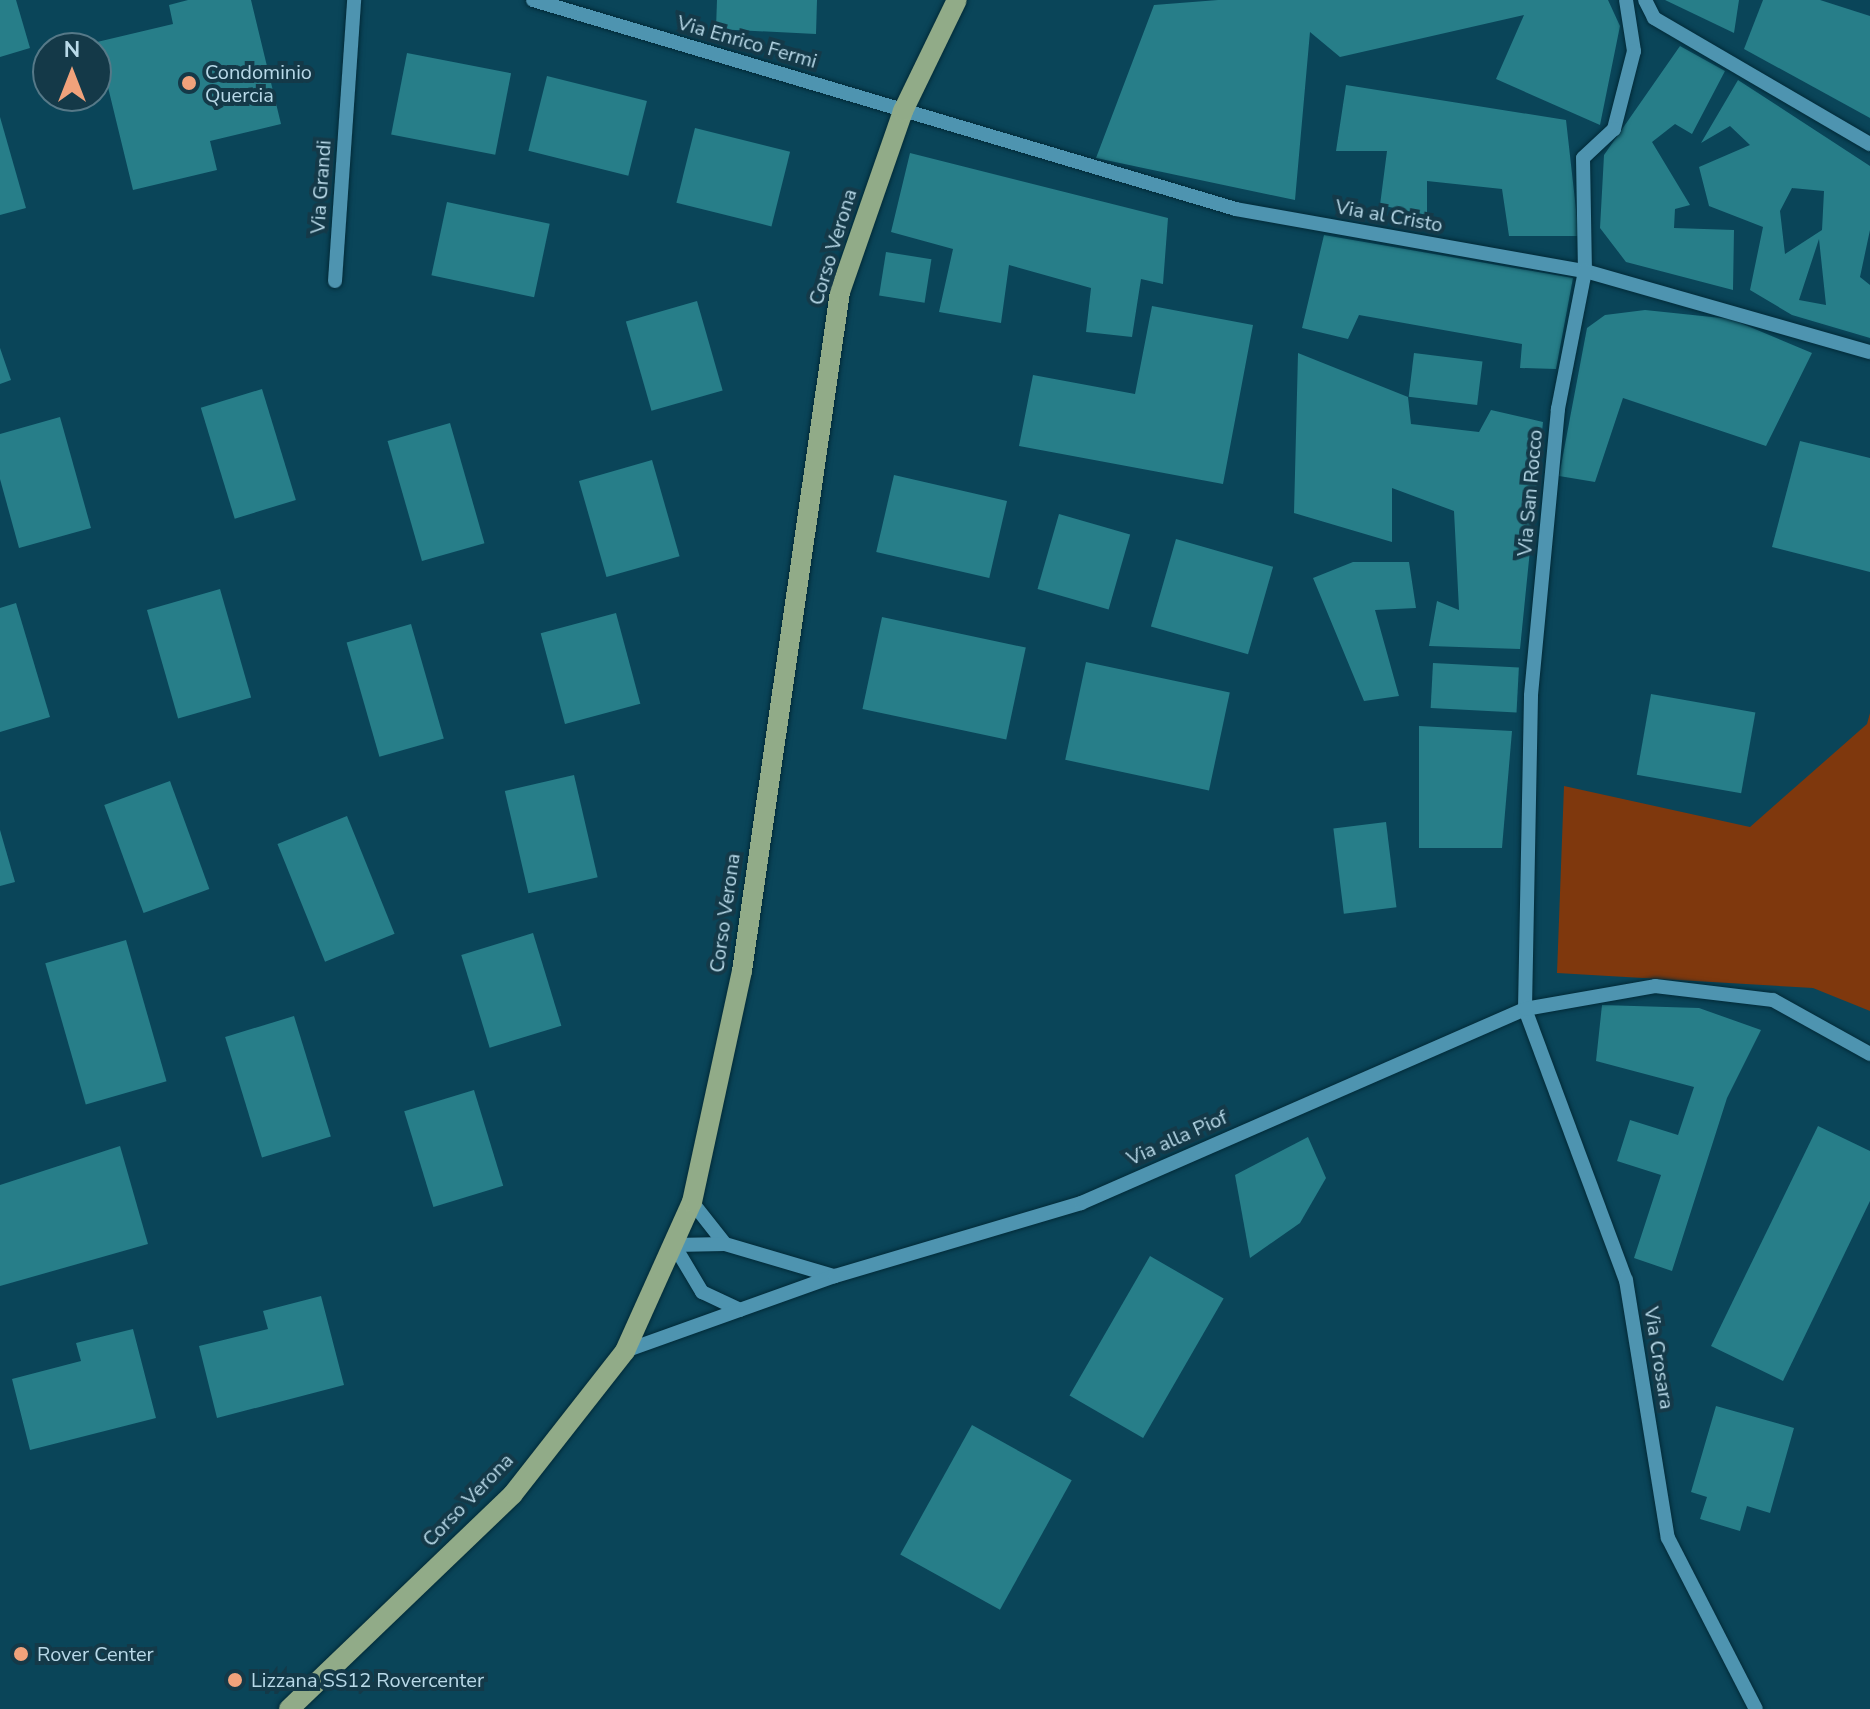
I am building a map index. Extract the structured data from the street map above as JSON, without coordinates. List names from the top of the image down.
{
  "streets": {
    "main road": ["Corso Verona"],
    "street": [
      "Via Enrico Fermi",
      "Via Grandi",
      "Via al Cristo",
      "Via San Rocco",
      "Via alla Piof",
      "Via Crosara"
    ]
  },
  "crossings": [
    ["Via Enrico Fermi", "Via al Cristo"],
    ["Via Enrico Fermi", "Corso Verona"],
    ["Via al Cristo", "Corso Verona"],
    ["Via al Cristo", "Via San Rocco"],
    ["Corso Verona", "Via alla Piof"],
    ["Via San Rocco", "Via alla Piof"],
    ["Via San Rocco", "Via Crosara"],
    ["Via alla Piof", "Via Crosara"]
  ],
  "places": ["Condominio Quercia", "Rover Center", "Lizzana SS12 Rovercenter"],
  "north": "top"
}
